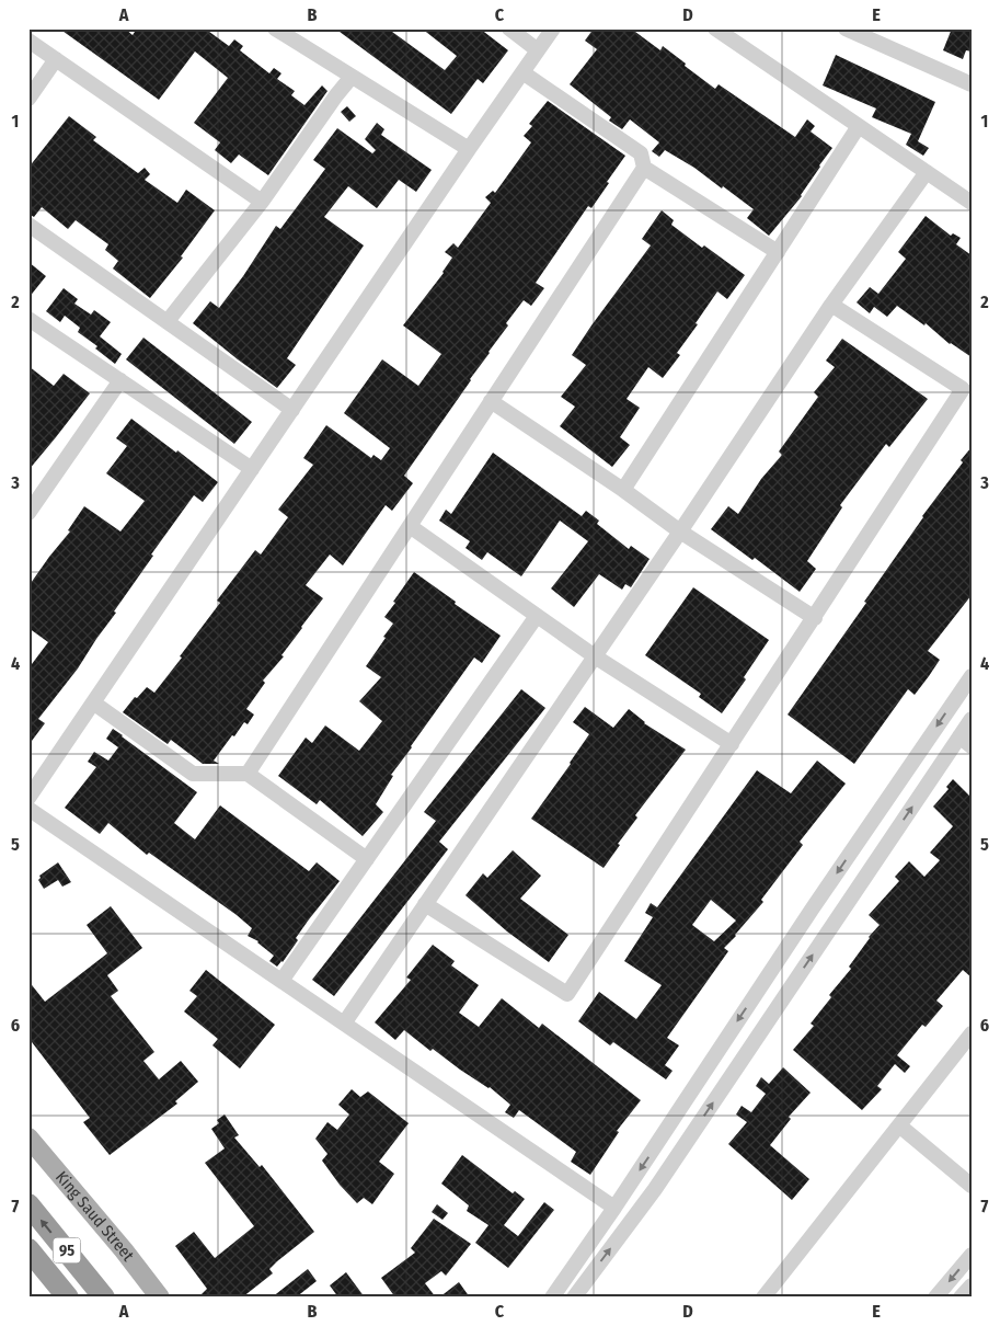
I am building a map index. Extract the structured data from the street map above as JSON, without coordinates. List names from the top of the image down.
{
  "streets": {
    "highway": ["95"],
    "main road": ["King Saud Street"]
  },
  "grid": {
    "columns": [
      "A",
      "B",
      "C",
      "D",
      "E"
    ],
    "rows": [
      "1",
      "2",
      "3",
      "4",
      "5",
      "6",
      "7"
    ]
  }
}
